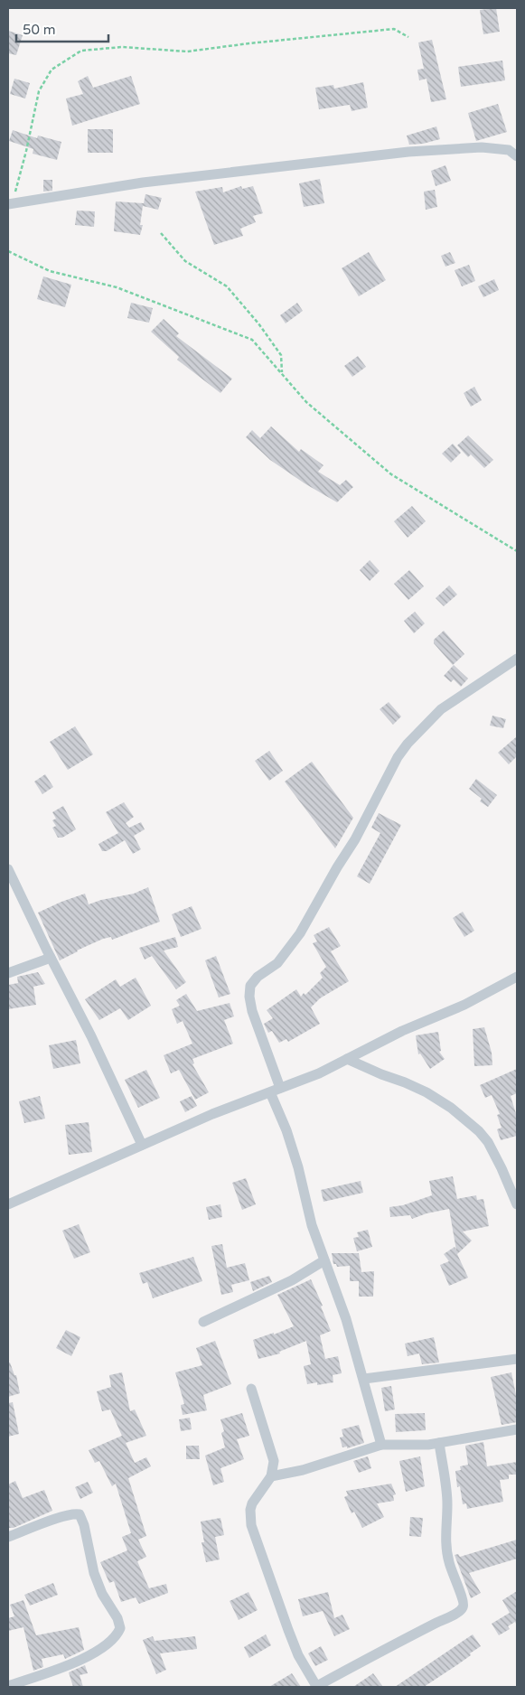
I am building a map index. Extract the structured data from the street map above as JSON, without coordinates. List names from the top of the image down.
{
  "scale_bar": "50 m"
}
